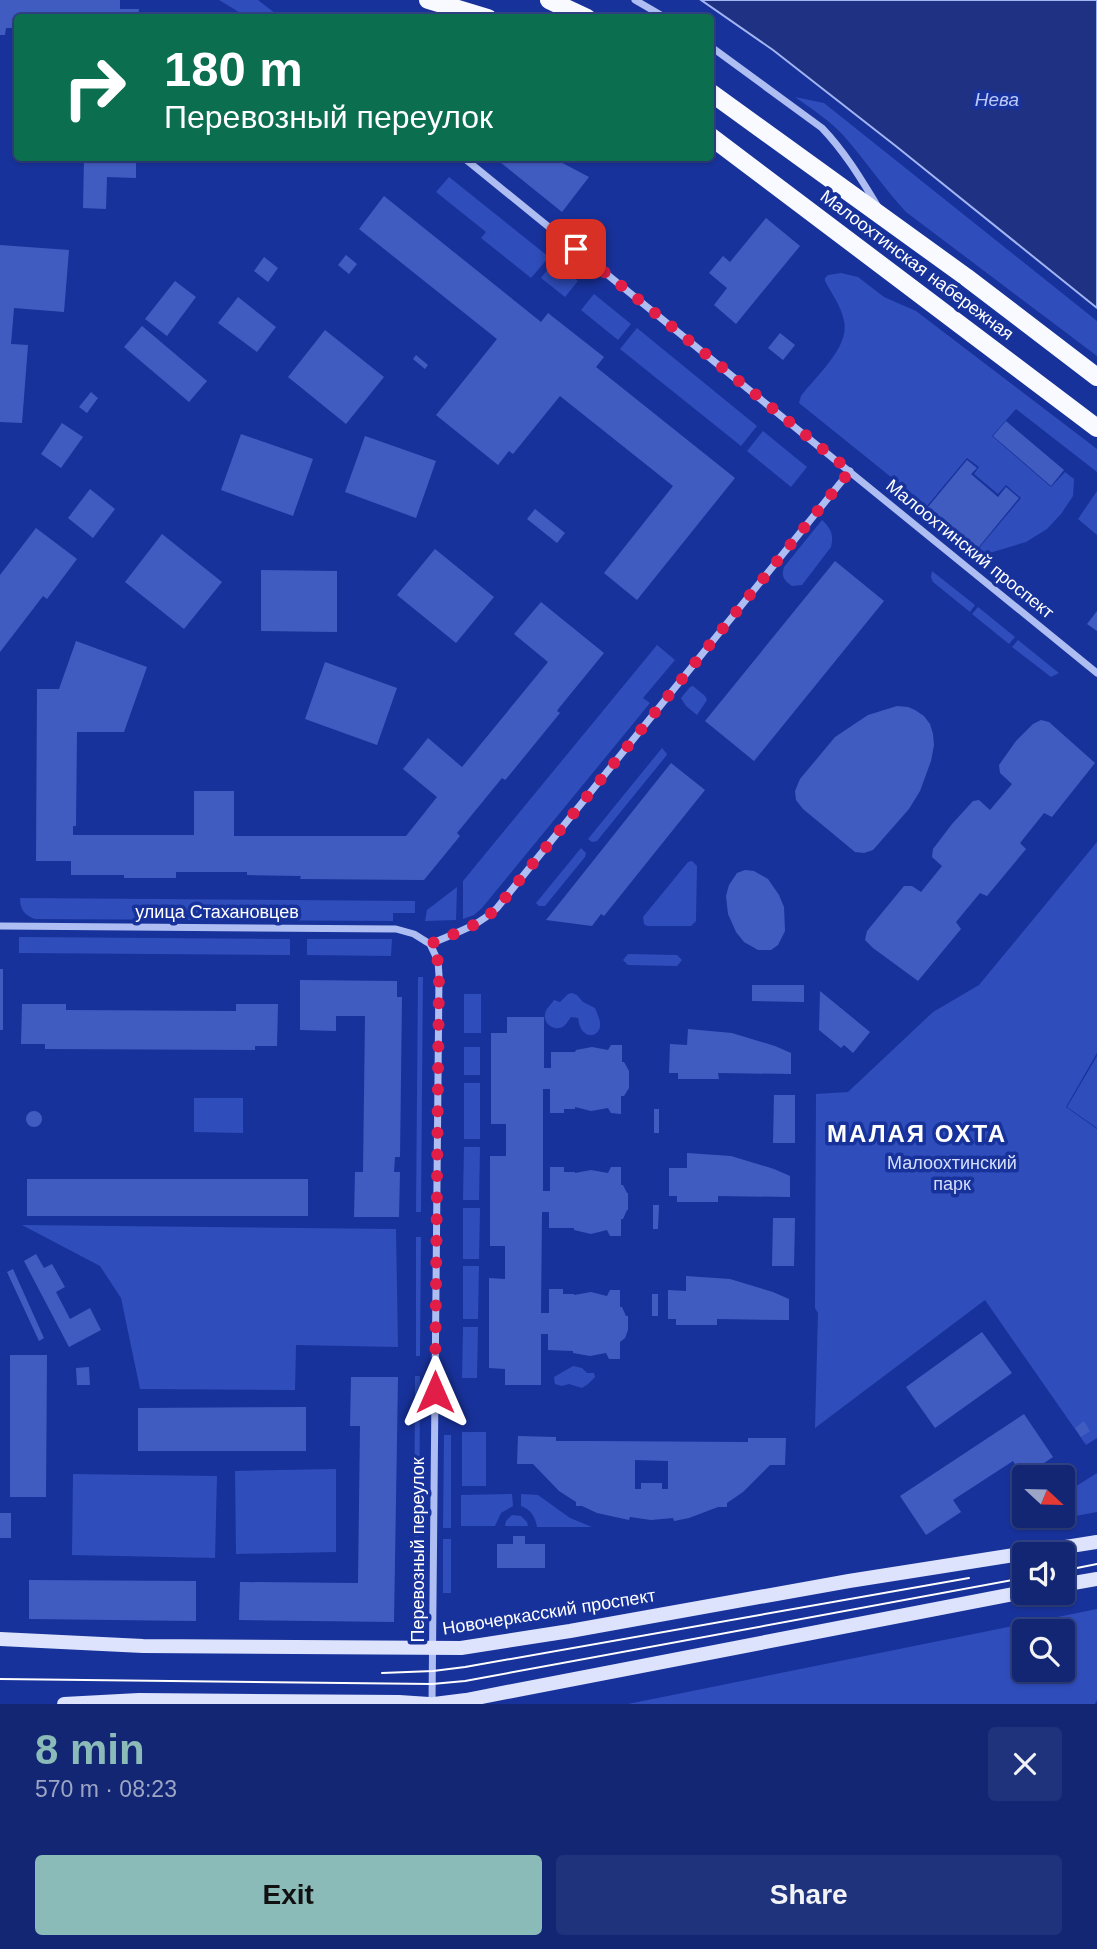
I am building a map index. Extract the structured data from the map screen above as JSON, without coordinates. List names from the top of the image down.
{
  "streets": {
    "main road": ["Малоохтинская набережная", "Новочеркасский проспект"],
    "street": ["Малоохтинский проспект", "улица Стахановцев", "Перевозный переулок"]
  },
  "crossings": [
    ["улица Стахановцев", "Перевозный переулок"],
    ["Перевозный переулок", "Новочеркасский проспект"]
  ],
  "districts": ["МАЛАЯ ОХТА"],
  "water": ["Нева"],
  "parks": ["Малоохтинский парк"],
  "north": "right",
  "page": {
    "turn": ["180 m", "Перевозный переулок"],
    "heading": ["8 min", "570 m · 08:23"],
    "buttons": ["Exit", "Share"]
  }
}
